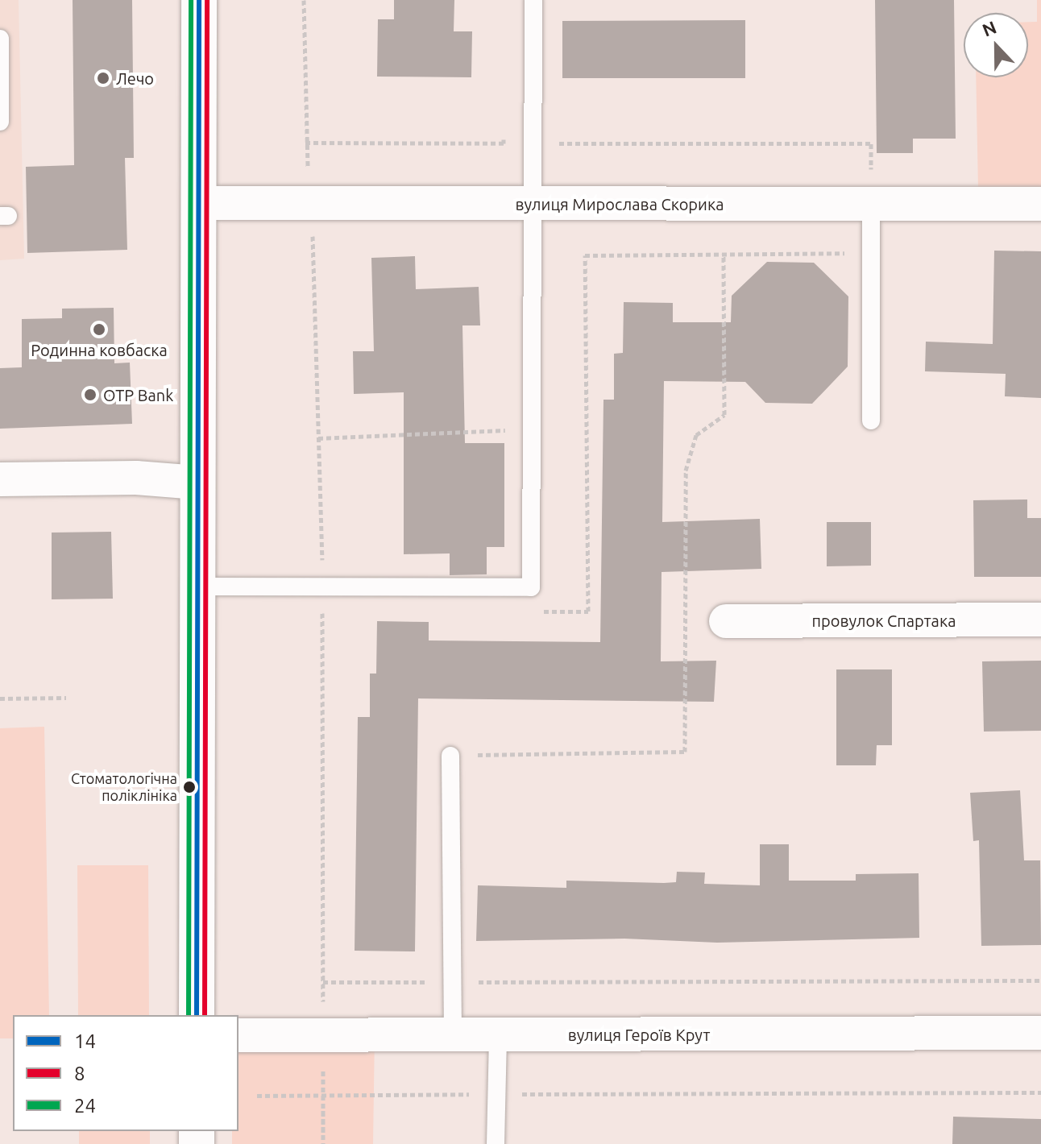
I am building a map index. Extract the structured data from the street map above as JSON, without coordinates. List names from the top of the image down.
{
  "streets": {
    "street": ["вулиця Мирослава Скорика", "провулок Спартака", "вулиця Героїв Крут"]
  },
  "places": [
    "Лечо",
    "Родинна ковбаска",
    "OTP Bank",
    "Стоматологічна поліклініка"
  ],
  "lines": ["transit line 14", "transit line 8", "transit line 24"],
  "legend": ["14", "8", "24"],
  "north": "top"
}
